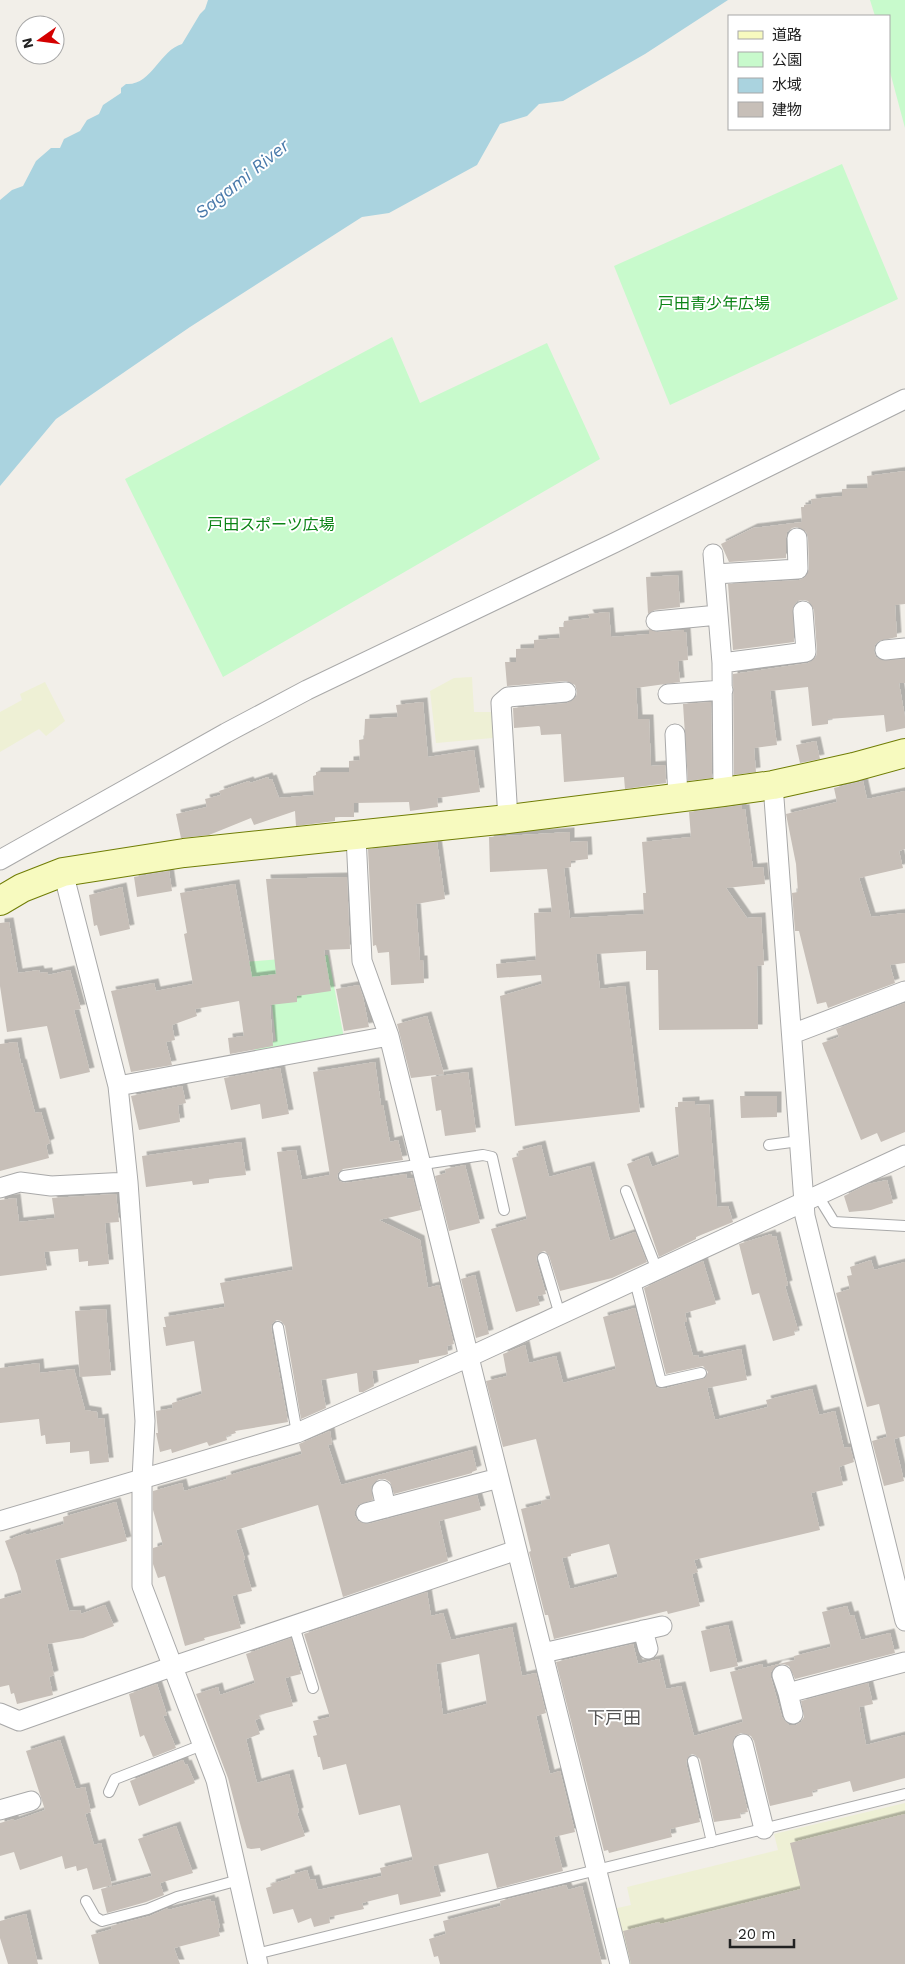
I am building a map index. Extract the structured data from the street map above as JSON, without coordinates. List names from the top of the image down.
{
  "districts": ["下戸田"],
  "water": ["Sagami River"],
  "parks": ["戸田青少年広場", "戸田スポーツ広場"],
  "legend": [
    "道路",
    "公園",
    "水域",
    "建物"
  ],
  "scale_bar": "20 m",
  "north": "left"
}
